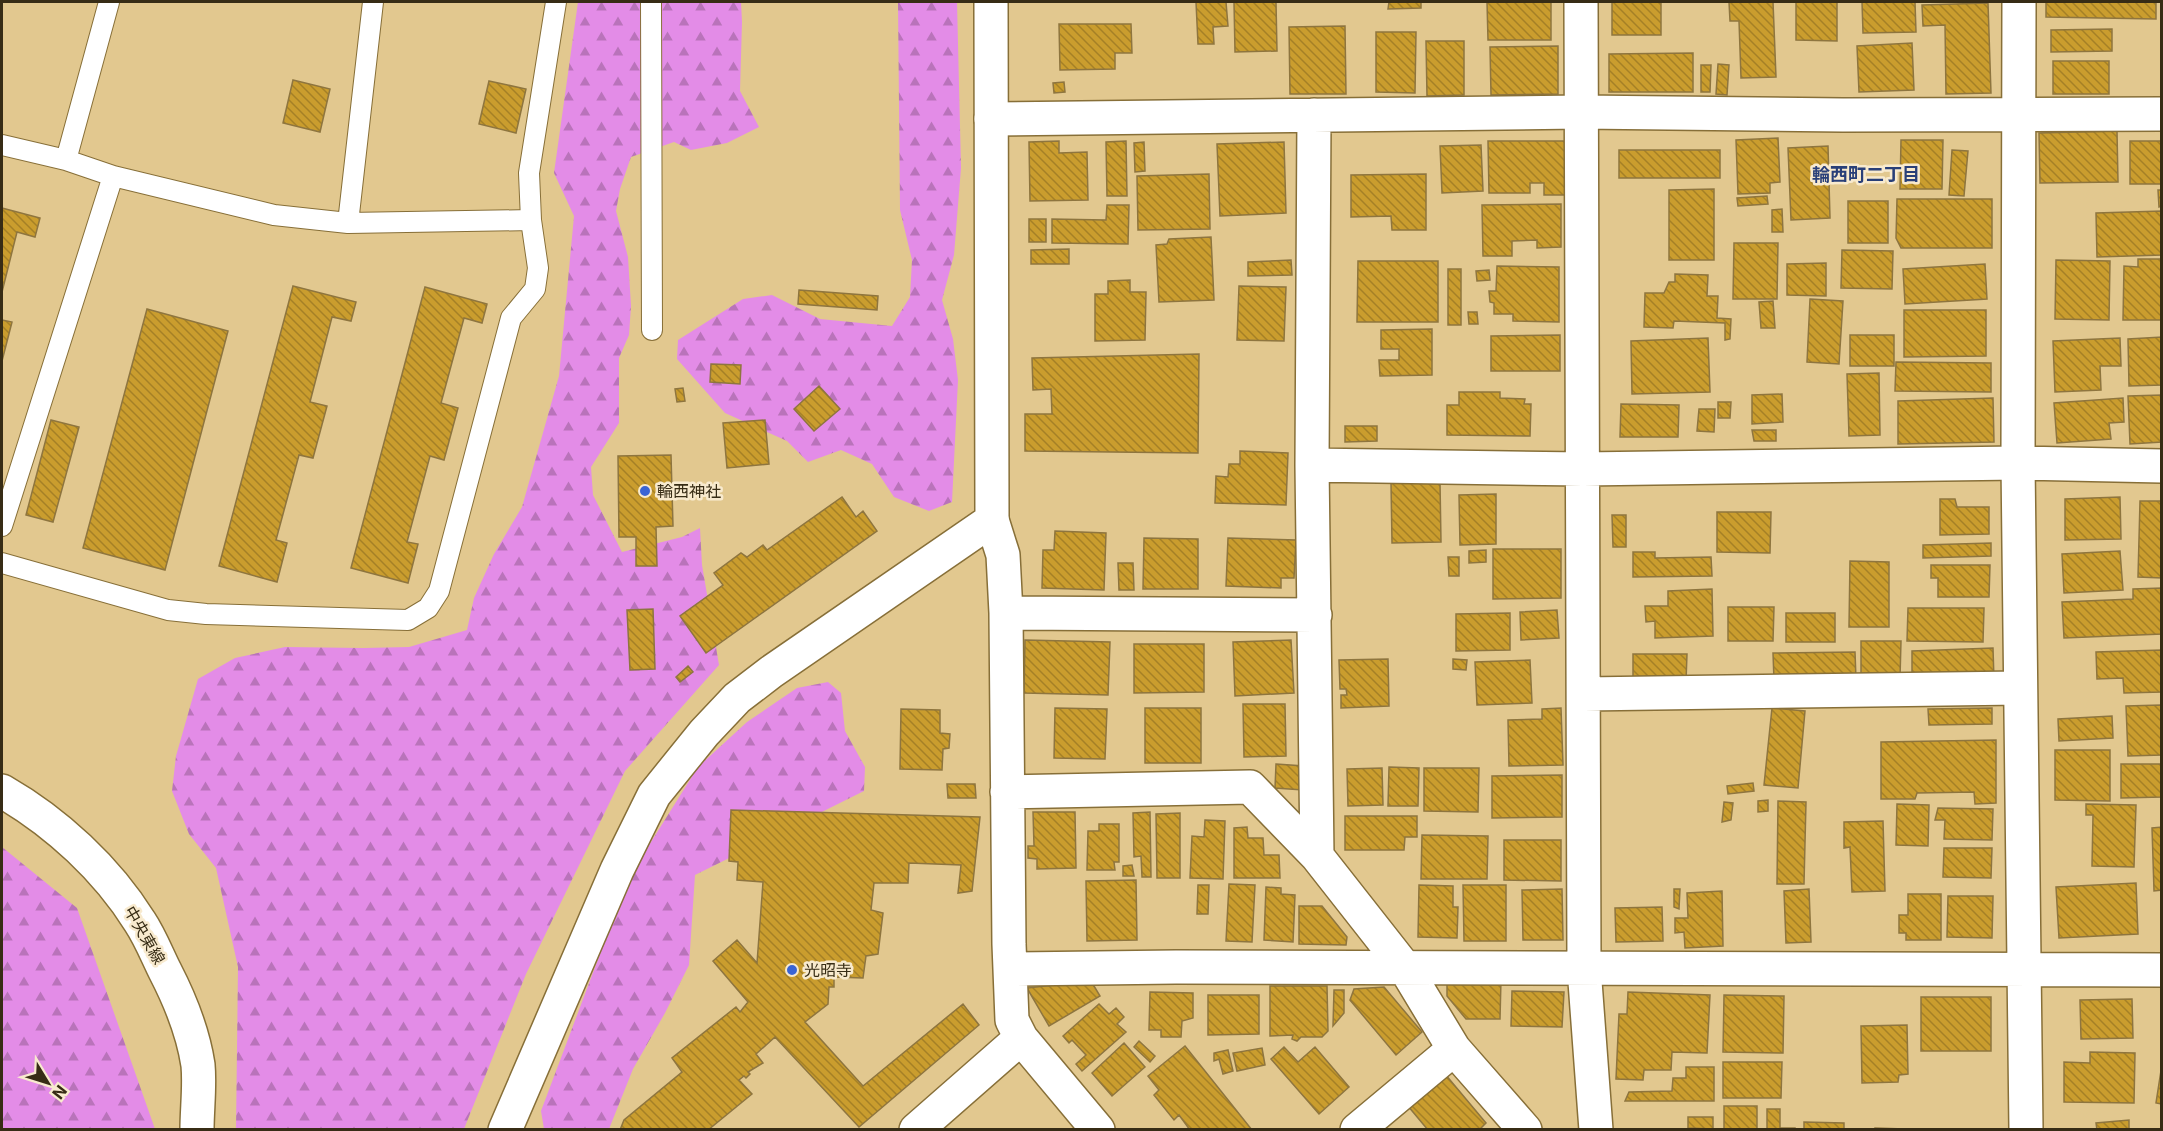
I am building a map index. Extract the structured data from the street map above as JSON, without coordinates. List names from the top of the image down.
{
  "streets": {
    "street": ["中央東線"]
  },
  "districts": ["輪西町二丁目"],
  "places": ["輪西神社", "光昭寺"],
  "north": "bottom right"
}
